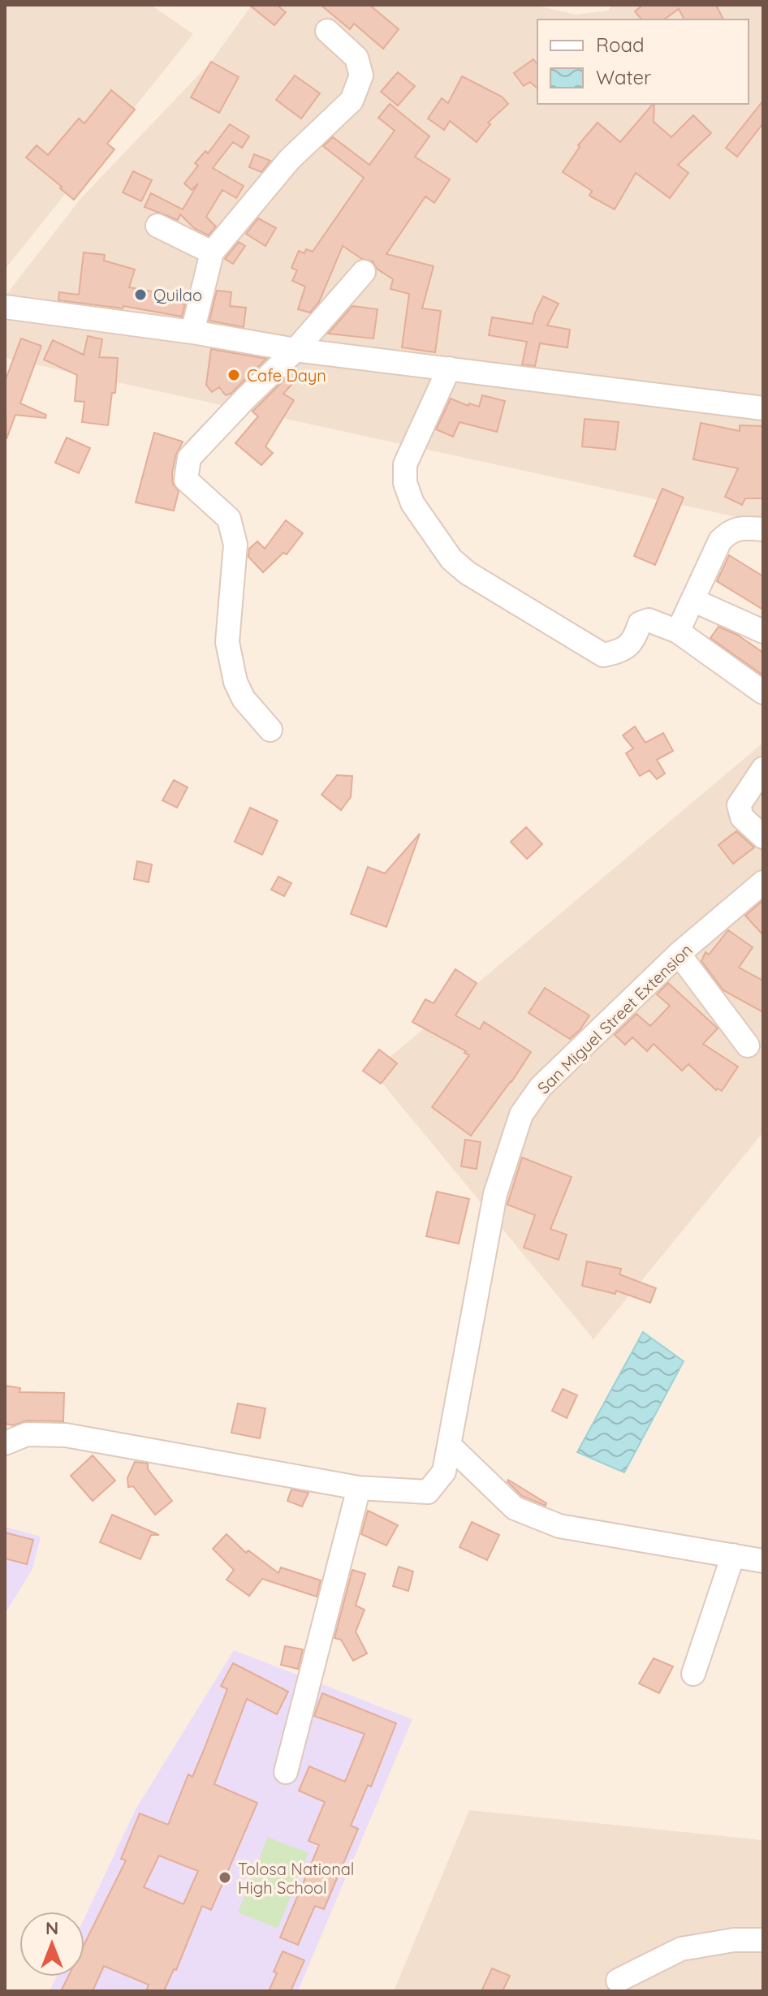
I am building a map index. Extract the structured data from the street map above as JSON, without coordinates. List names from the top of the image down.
{
  "streets": {
    "street": ["San Miguel Street Extension"]
  },
  "places": ["Quilao", "Cafe Dayn", "Tolosa National High School"],
  "legend": ["Road", "Water"],
  "north": "top"
}
